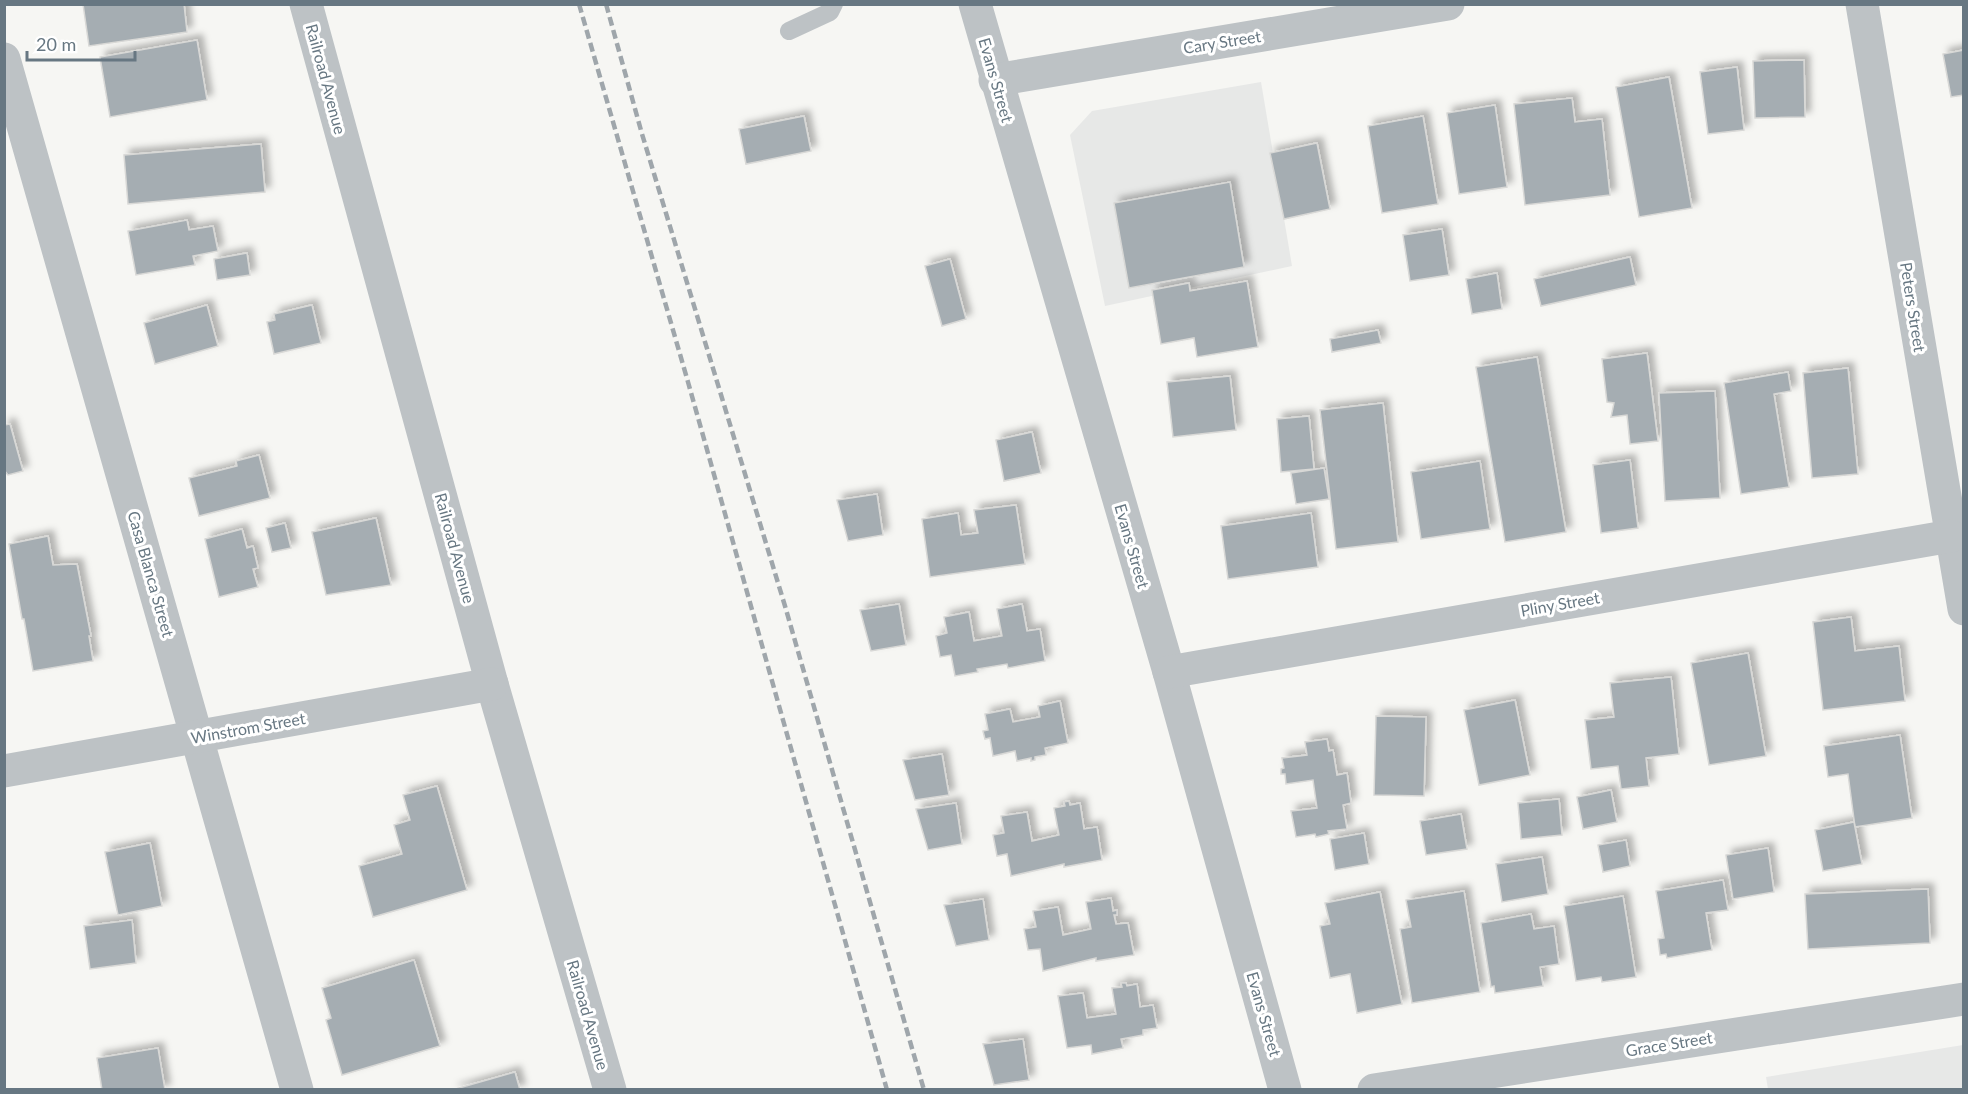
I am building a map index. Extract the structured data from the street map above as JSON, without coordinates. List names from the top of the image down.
{
  "streets": {
    "street": [
      "Cary Street",
      "Railroad Avenue",
      "Evans Street",
      "Peters Street",
      "Casa Blanca Street",
      "Pliny Street",
      "Winstrom Street",
      "Grace Street"
    ]
  },
  "crossings": [
    ["Cary Street", "Evans Street"],
    ["Railroad Avenue", "Winstrom Street"],
    ["Evans Street", "Pliny Street"],
    ["Peters Street", "Pliny Street"],
    ["Casa Blanca Street", "Winstrom Street"]
  ],
  "scale_bar": "20 m"
}
